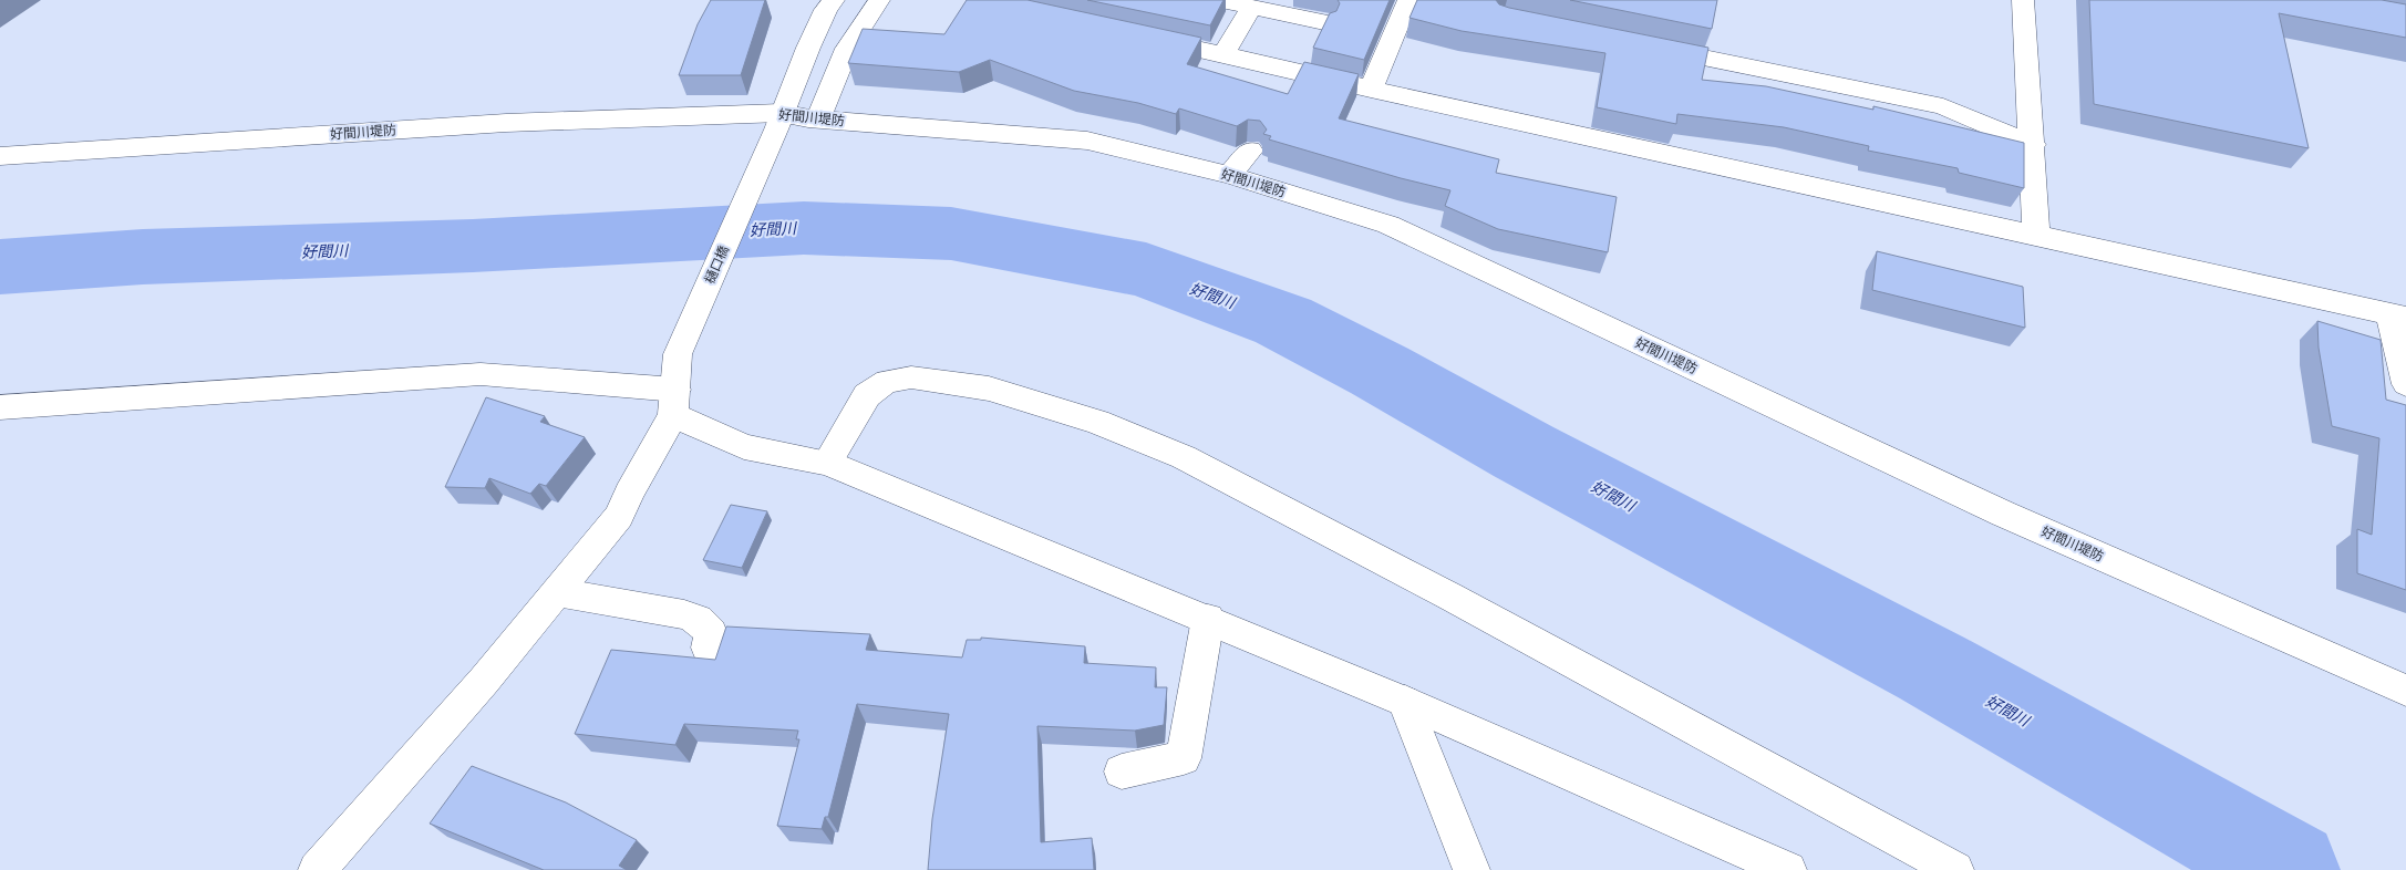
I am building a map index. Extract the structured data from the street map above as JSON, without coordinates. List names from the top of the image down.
{
  "streets": {
    "street": ["好間川堤防", "樋口橋"]
  },
  "crossings": [
    ["好間川堤防", "樋口橋"]
  ],
  "water": ["好間川"]
}
